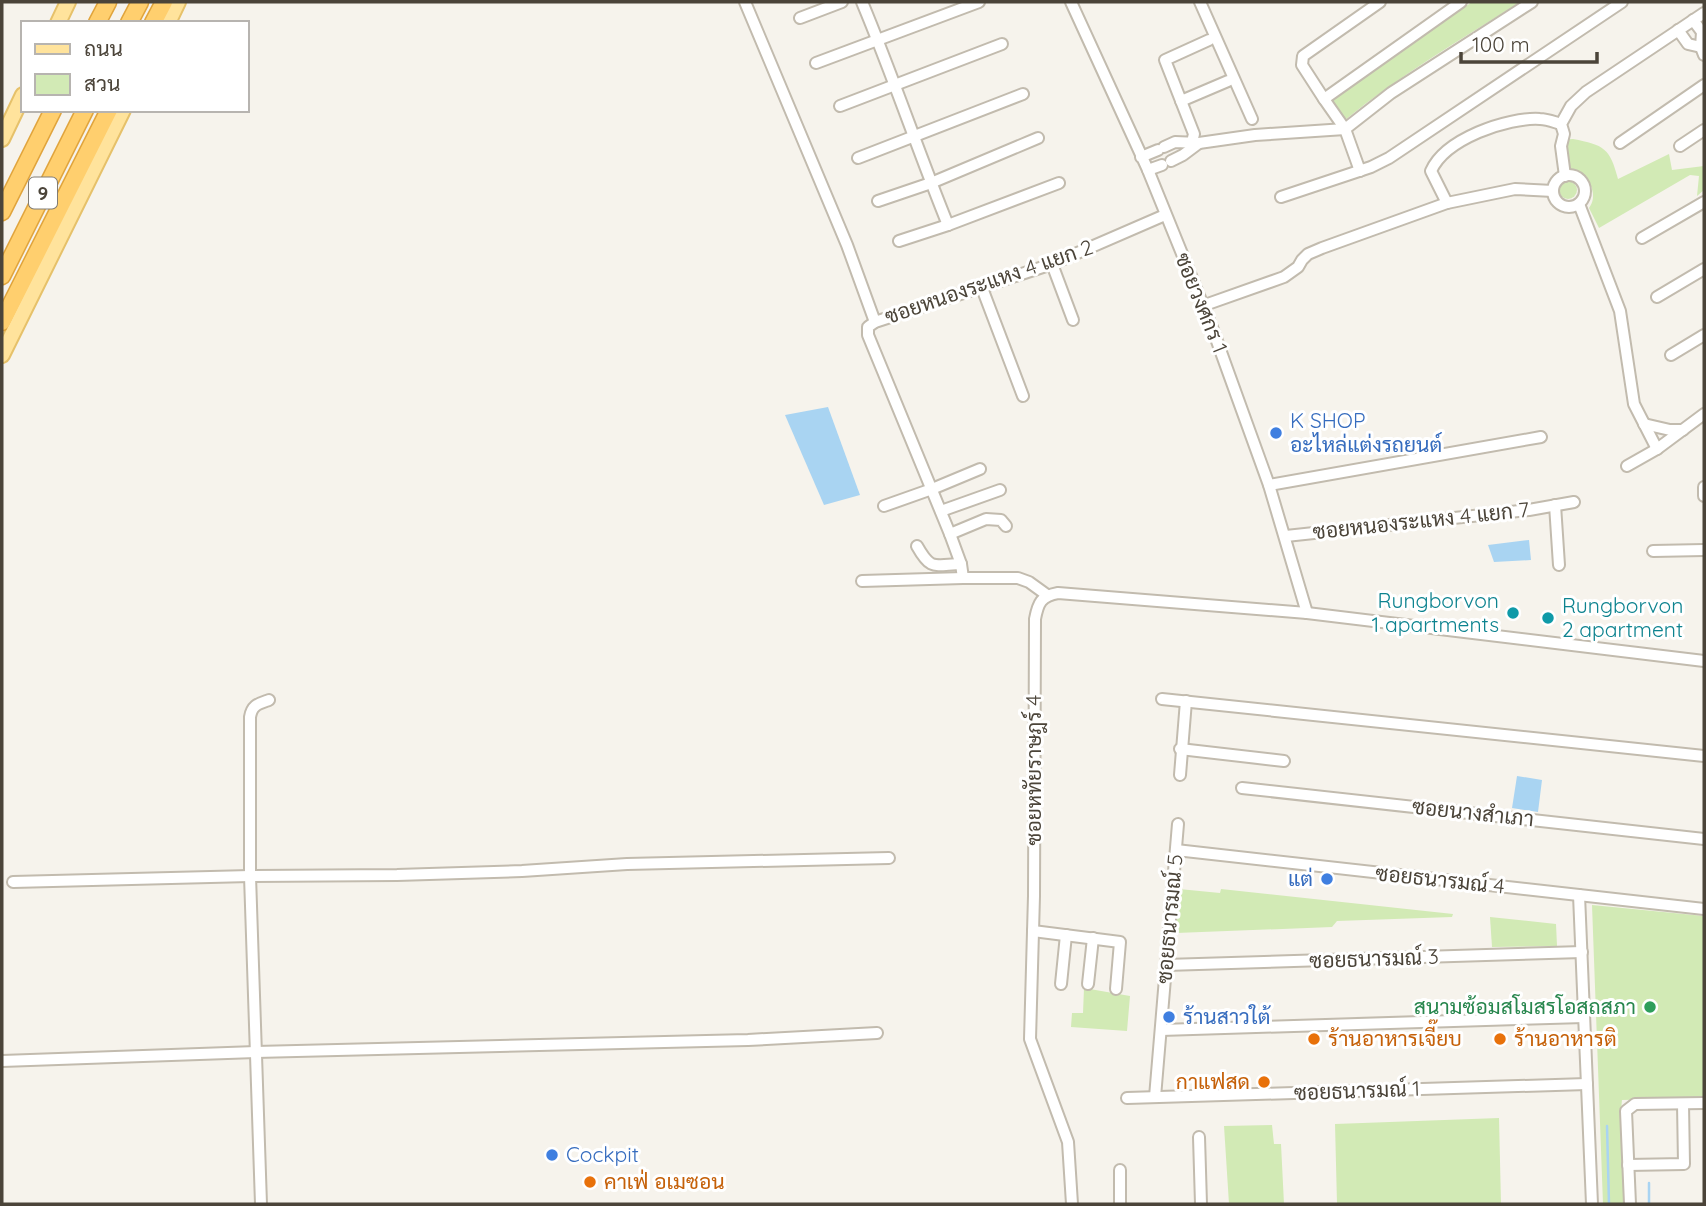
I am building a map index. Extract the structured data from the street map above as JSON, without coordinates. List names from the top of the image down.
{
  "streets": {
    "highway": ["9"],
    "street": [
      "ซอยหนองระแหง 4 แยก 2",
      "ซอยวงศกร 1",
      "ซอยหนองระแหง 4 แยก 7",
      "ซอยหทัยราษฎร์ 4",
      "ซอยนางสำเภา",
      "ซอยธนารมณ์ 4",
      "ซอยธนารมณ์ 5",
      "ซอยธนารมณ์ 3",
      "ซอยธนารมณ์ 1"
    ]
  },
  "crossings": [
    ["ซอยหนองระแหง 4 แยก 2", "ซอยวงศกร 1"],
    ["ซอยวงศกร 1", "ซอยหนองระแหง 4 แยก 7"],
    ["ซอยธนารมณ์ 4", "ซอยธนารมณ์ 5"],
    ["ซอยธนารมณ์ 5", "ซอยธนารมณ์ 3"],
    ["ซอยธนารมณ์ 5", "ซอยธนารมณ์ 1"]
  ],
  "places": [
    "K SHOP อะไหล่แต่งรถยนต์",
    "Rungborvon 1 apartments",
    "Rungborvon 2 apartment",
    "แต่",
    "สนามซ้อมสโมสรโอสถสภา",
    "ร้านสาวใต้",
    "ร้านอาหารเจี๊ยบ",
    "ร้านอาหารติ",
    "กาแฟสด",
    "Cockpit",
    "คาเฟ่ อเมซอน"
  ],
  "legend": ["ถนน", "สวน"],
  "scale_bar": "100 m"
}
